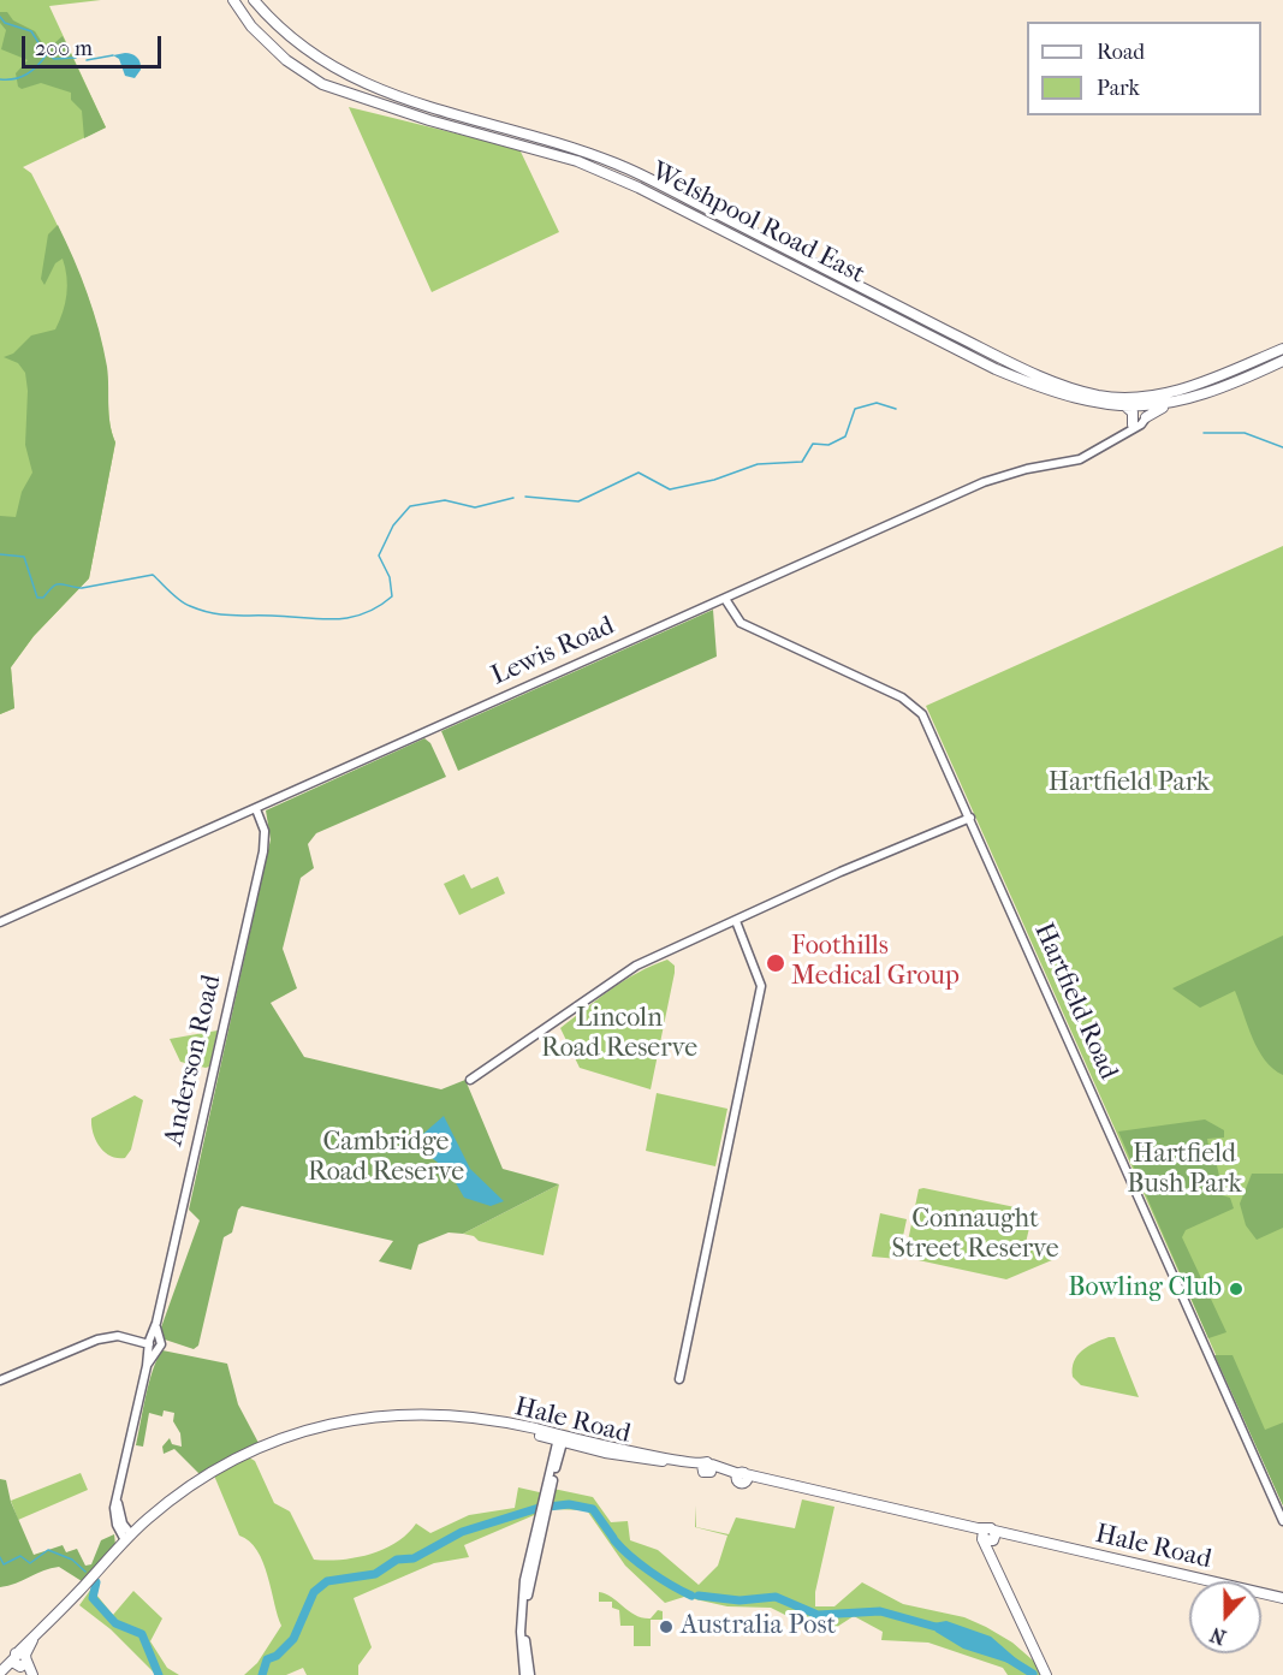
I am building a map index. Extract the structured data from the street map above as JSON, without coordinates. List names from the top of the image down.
{
  "streets": {
    "main road": ["Welshpool Road East", "Hale Road"],
    "street": ["Lewis Road", "Hartfield Road", "Anderson Road"]
  },
  "crossings": [
    ["Welshpool Road East", "Lewis Road"],
    ["Lewis Road", "Hartfield Road"],
    ["Lewis Road", "Anderson Road"],
    ["Anderson Road", "Hale Road"]
  ],
  "parks": [
    "Hartfield Park",
    "Lincoln Road Reserve",
    "Cambridge Road Reserve",
    "Hartfield Bush Park",
    "Connaught Street Reserve"
  ],
  "places": ["Foothills Medical Group", "Bowling Club", "Australia Post"],
  "legend": ["Road", "Park"],
  "scale_bar": "200 m",
  "north": "bottom"
}
